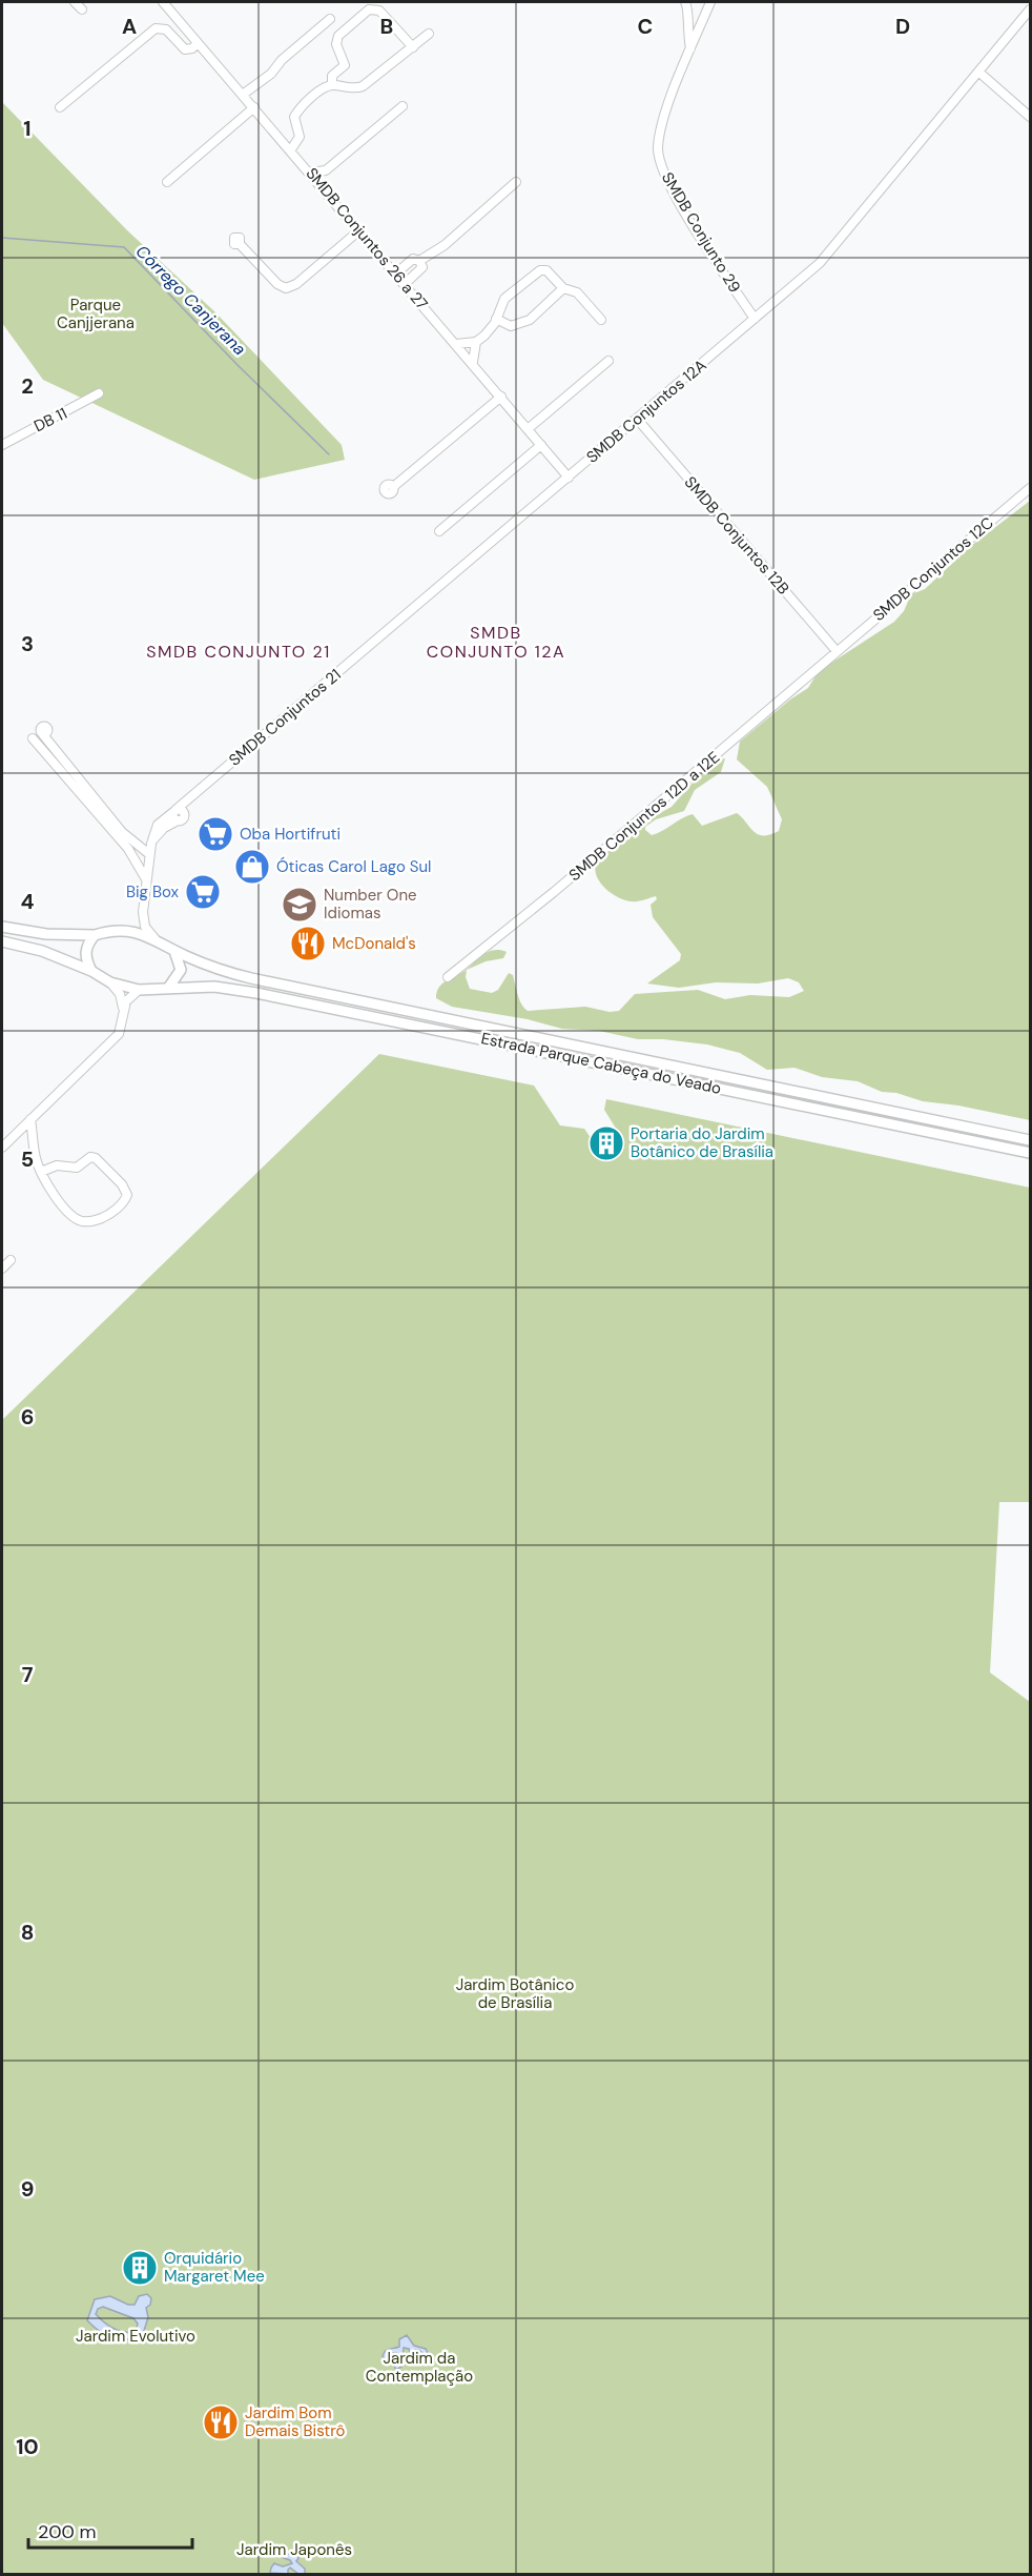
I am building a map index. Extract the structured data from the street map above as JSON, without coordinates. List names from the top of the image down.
{
  "streets": {
    "main road": ["Estrada Parque Cabeça do Veado"],
    "street": [
      "SMDB Conjunto 29",
      "SMDB Conjuntos 26 a 27",
      "SMDB Conjuntos 12A",
      "DB 11",
      "SMDB Conjuntos 12B",
      "SMDB Conjuntos 12C",
      "SMDB Conjuntos 21",
      "SMDB Conjuntos 12D a 12E"
    ]
  },
  "crossings": [
    ["SMDB Conjunto 29", "SMDB Conjuntos 12A"],
    ["SMDB Conjuntos 26 a 27", "SMDB Conjuntos 12A"],
    ["SMDB Conjuntos 12A", "SMDB Conjuntos 12B"],
    ["SMDB Conjuntos 12A", "SMDB Conjuntos 21"],
    ["SMDB Conjuntos 12B", "SMDB Conjuntos 12C"],
    ["SMDB Conjuntos 12B", "SMDB Conjuntos 12D a 12E"],
    ["SMDB Conjuntos 12C", "SMDB Conjuntos 12D a 12E"]
  ],
  "districts": ["SMDB CONJUNTO 12A", "SMDB CONJUNTO 21"],
  "water": ["Córrego Canjerana"],
  "parks": [
    "Parque Canjjerana",
    "Jardim Botânico de Brasília",
    "Jardim Evolutivo",
    "Jardim da Contemplação",
    "Jardim Japonês"
  ],
  "places": {
    "supermarket": ["Oba Hortifruti", "Big Box"],
    "shop": ["Óticas Carol Lago Sul"],
    "school or university": ["Number One Idiomas"],
    "restaurant": ["McDonald's", "Jardim Bom Demais Bistrô"],
    "building": ["Portaria do Jardim Botânico de Brasília", "Orquidário Margaret Mee"]
  },
  "scale_bar": "200 m",
  "grid": {
    "columns": [
      "A",
      "B",
      "C",
      "D"
    ],
    "rows": [
      "1",
      "2",
      "3",
      "4",
      "5",
      "6",
      "7",
      "8",
      "9",
      "10"
    ]
  }
}
